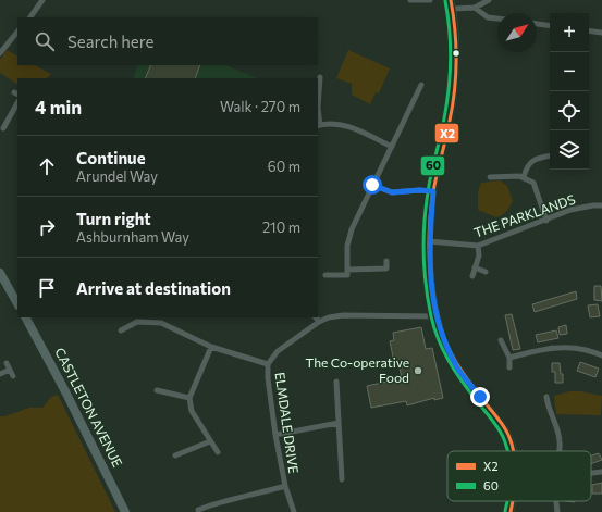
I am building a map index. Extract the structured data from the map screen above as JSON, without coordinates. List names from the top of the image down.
{
  "streets": {
    "main road": ["CASTLETON AVENUE"],
    "street": ["THE PARKLANDS", "ELMDALE DRIVE"]
  },
  "places": ["The Co-operative Food"],
  "lines": ["transit line X2", "transit line 60"],
  "legend": ["X2", "60"],
  "north": "top right",
  "page": {
    "map_buttons": ["+", "−"],
    "search": "Search here",
    "heading": ["4 min", "Walk · 270 m"],
    "list": [
      ["Continue", "Arundel Way", "60 m"],
      ["Turn right", "Ashburnham Way", "210 m"],
      "Arrive at destination"
    ]
  }
}
